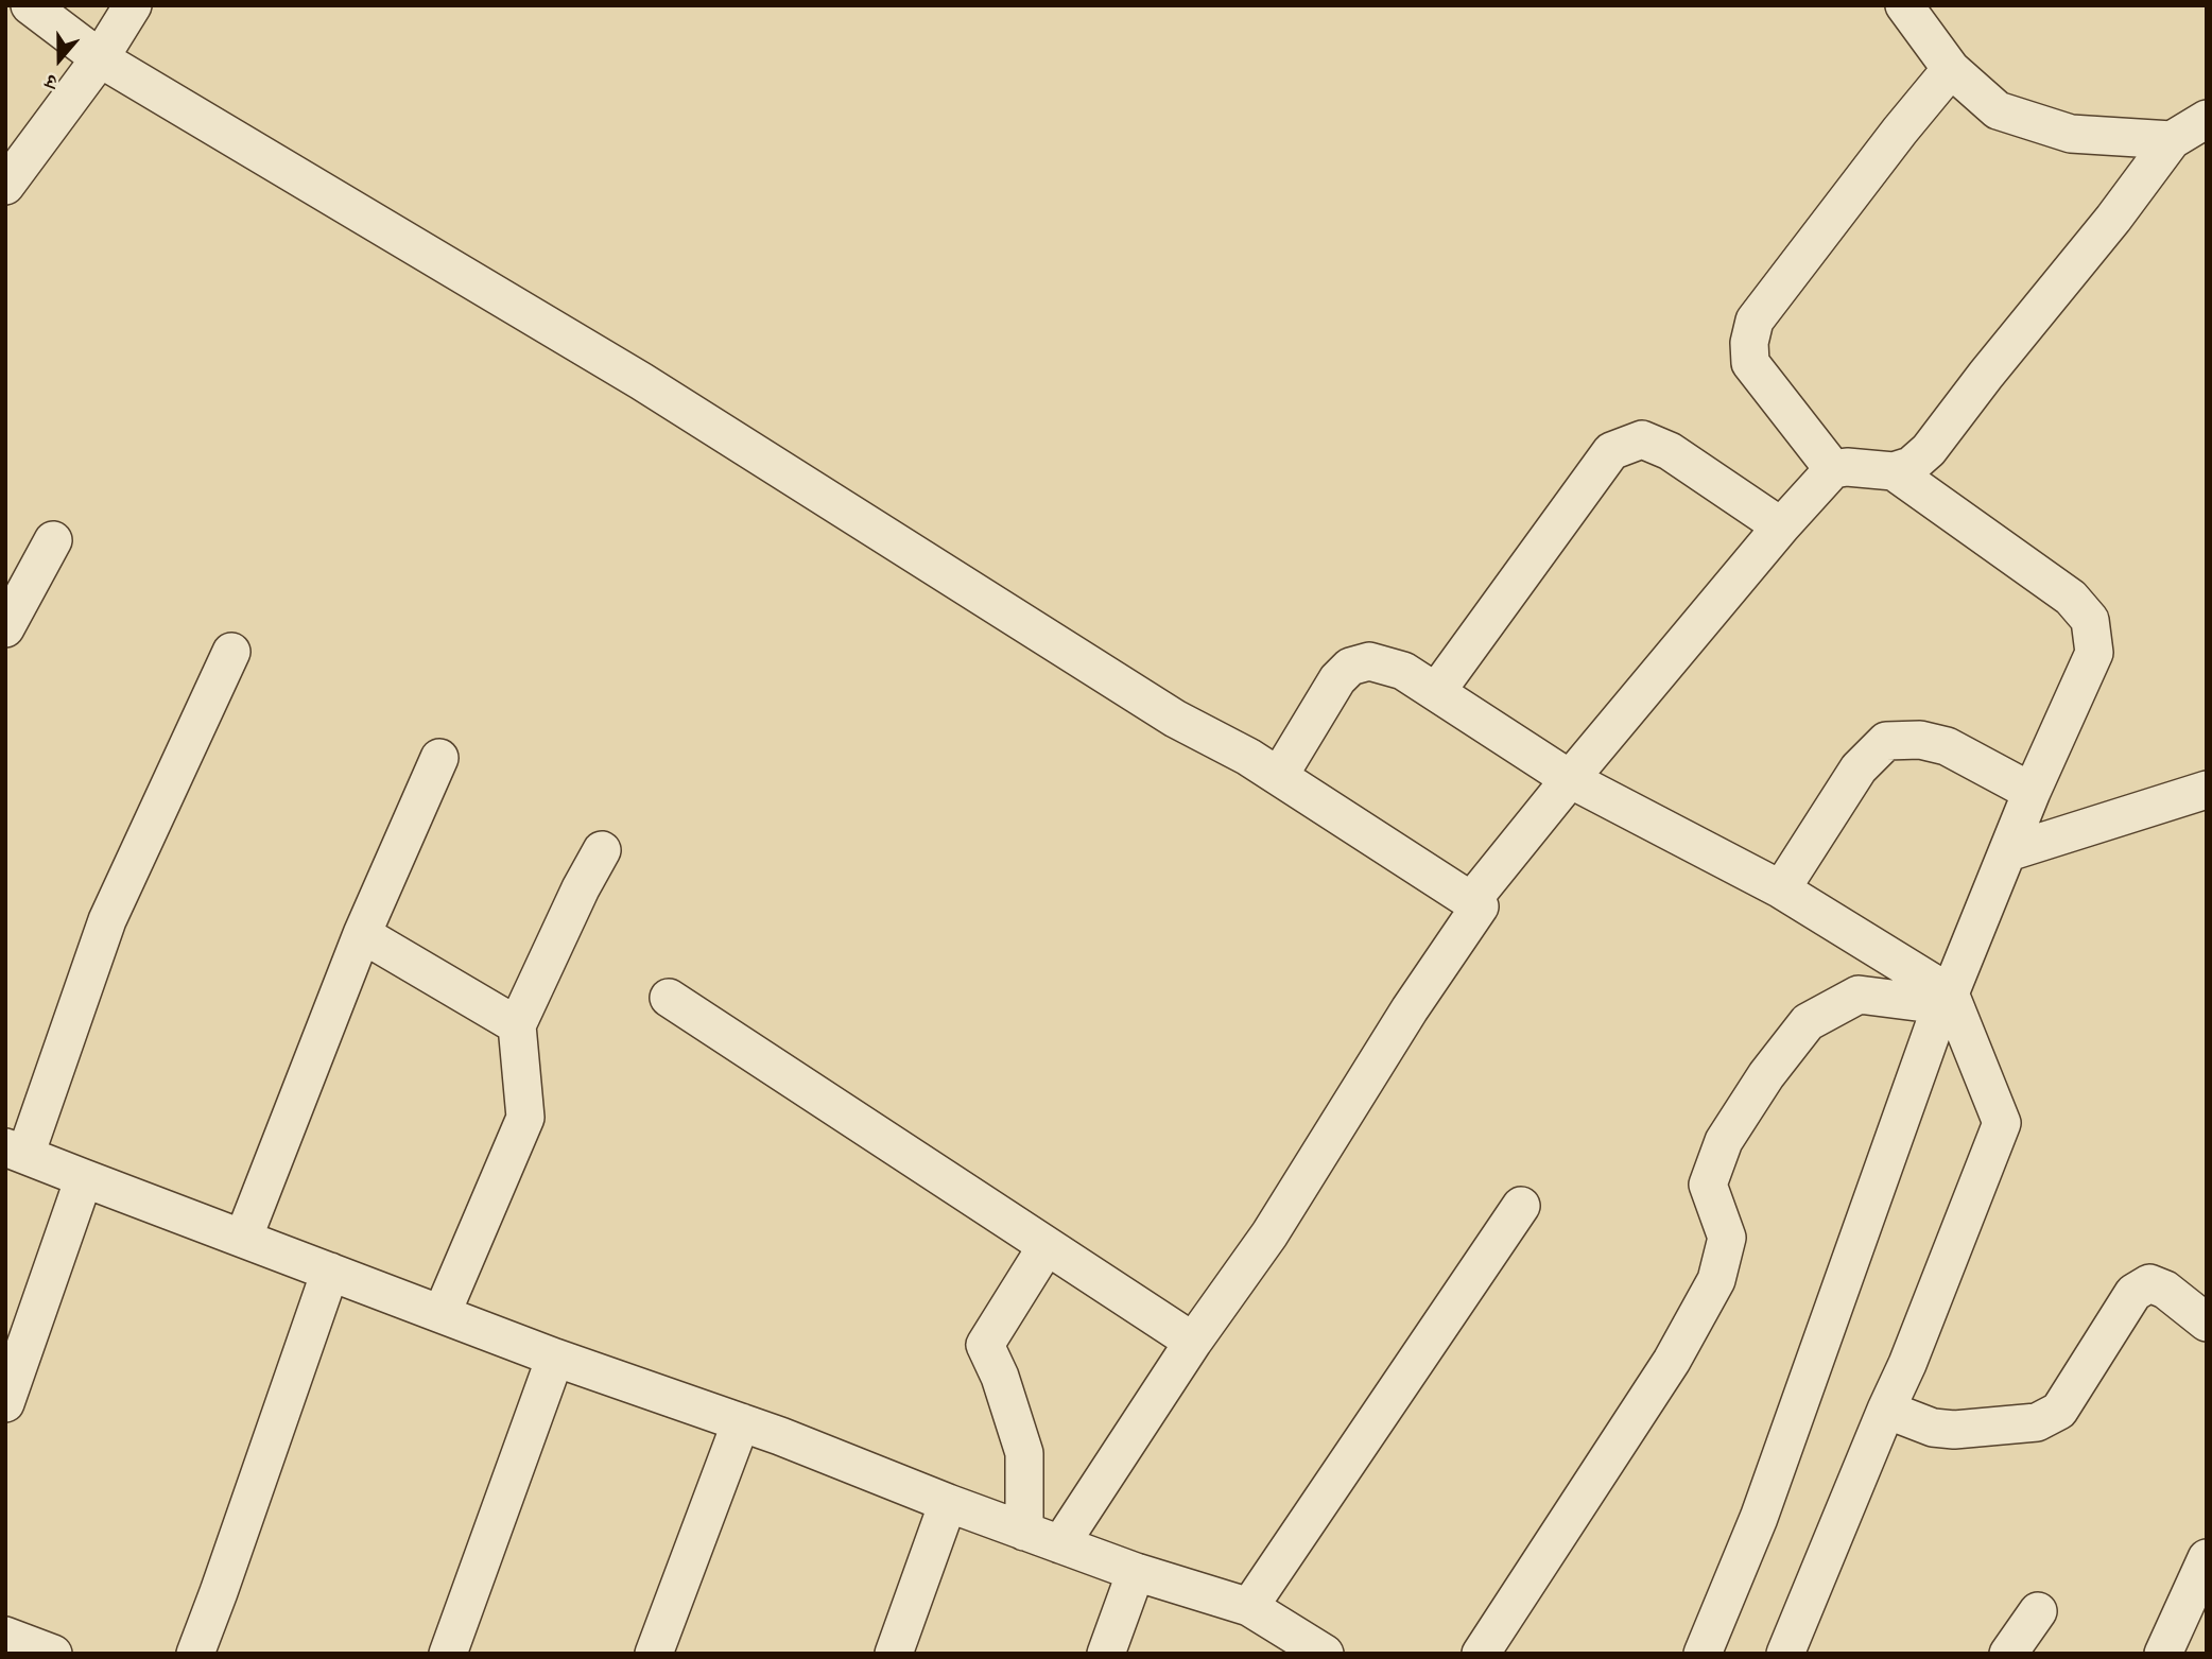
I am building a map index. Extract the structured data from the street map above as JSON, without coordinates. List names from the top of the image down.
{
  "north": "bottom"
}
